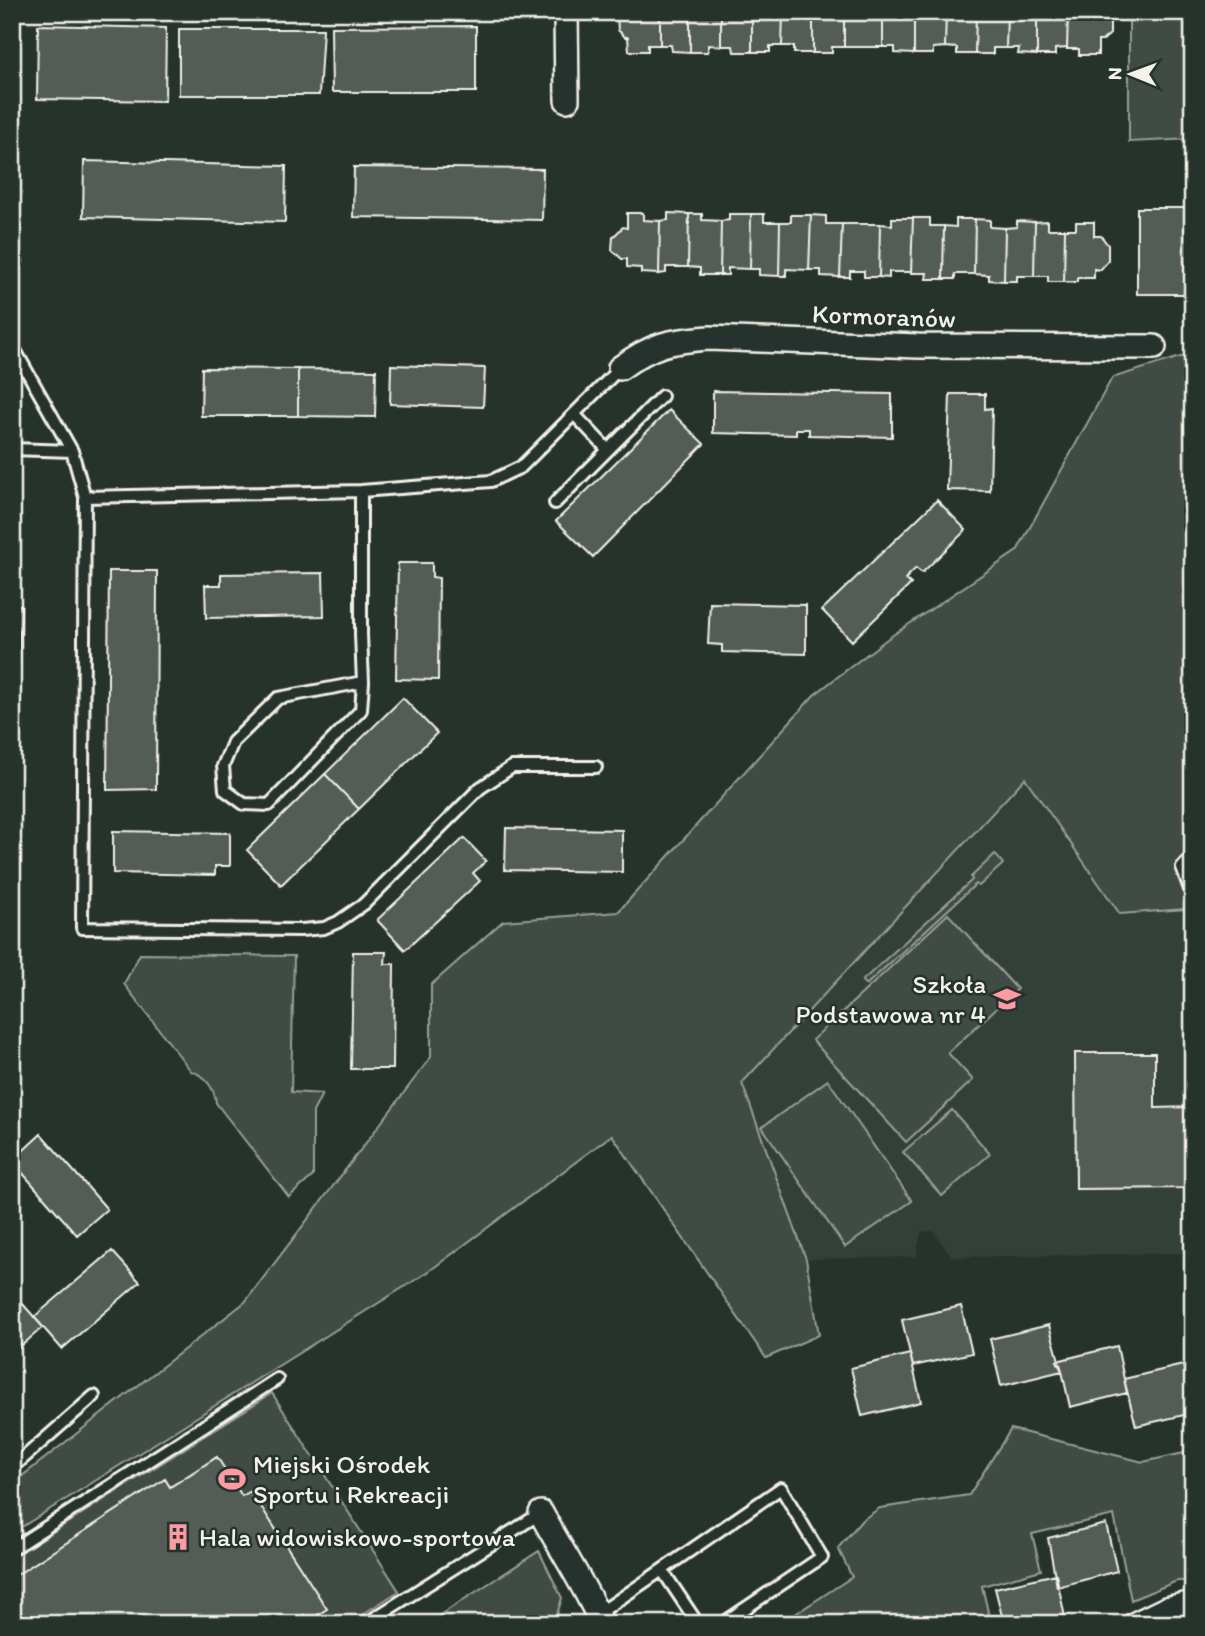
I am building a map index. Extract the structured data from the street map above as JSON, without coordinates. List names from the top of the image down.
{
  "streets": {
    "street": ["Kormoranów"]
  },
  "places": {
    "school or university": ["Szkoła Podstawowa nr 4"],
    "sports": ["Miejski Ośrodek Sportu i Rekreacji"],
    "building": ["Hala widowiskowo-sportowa"]
  },
  "north": "left"
}
